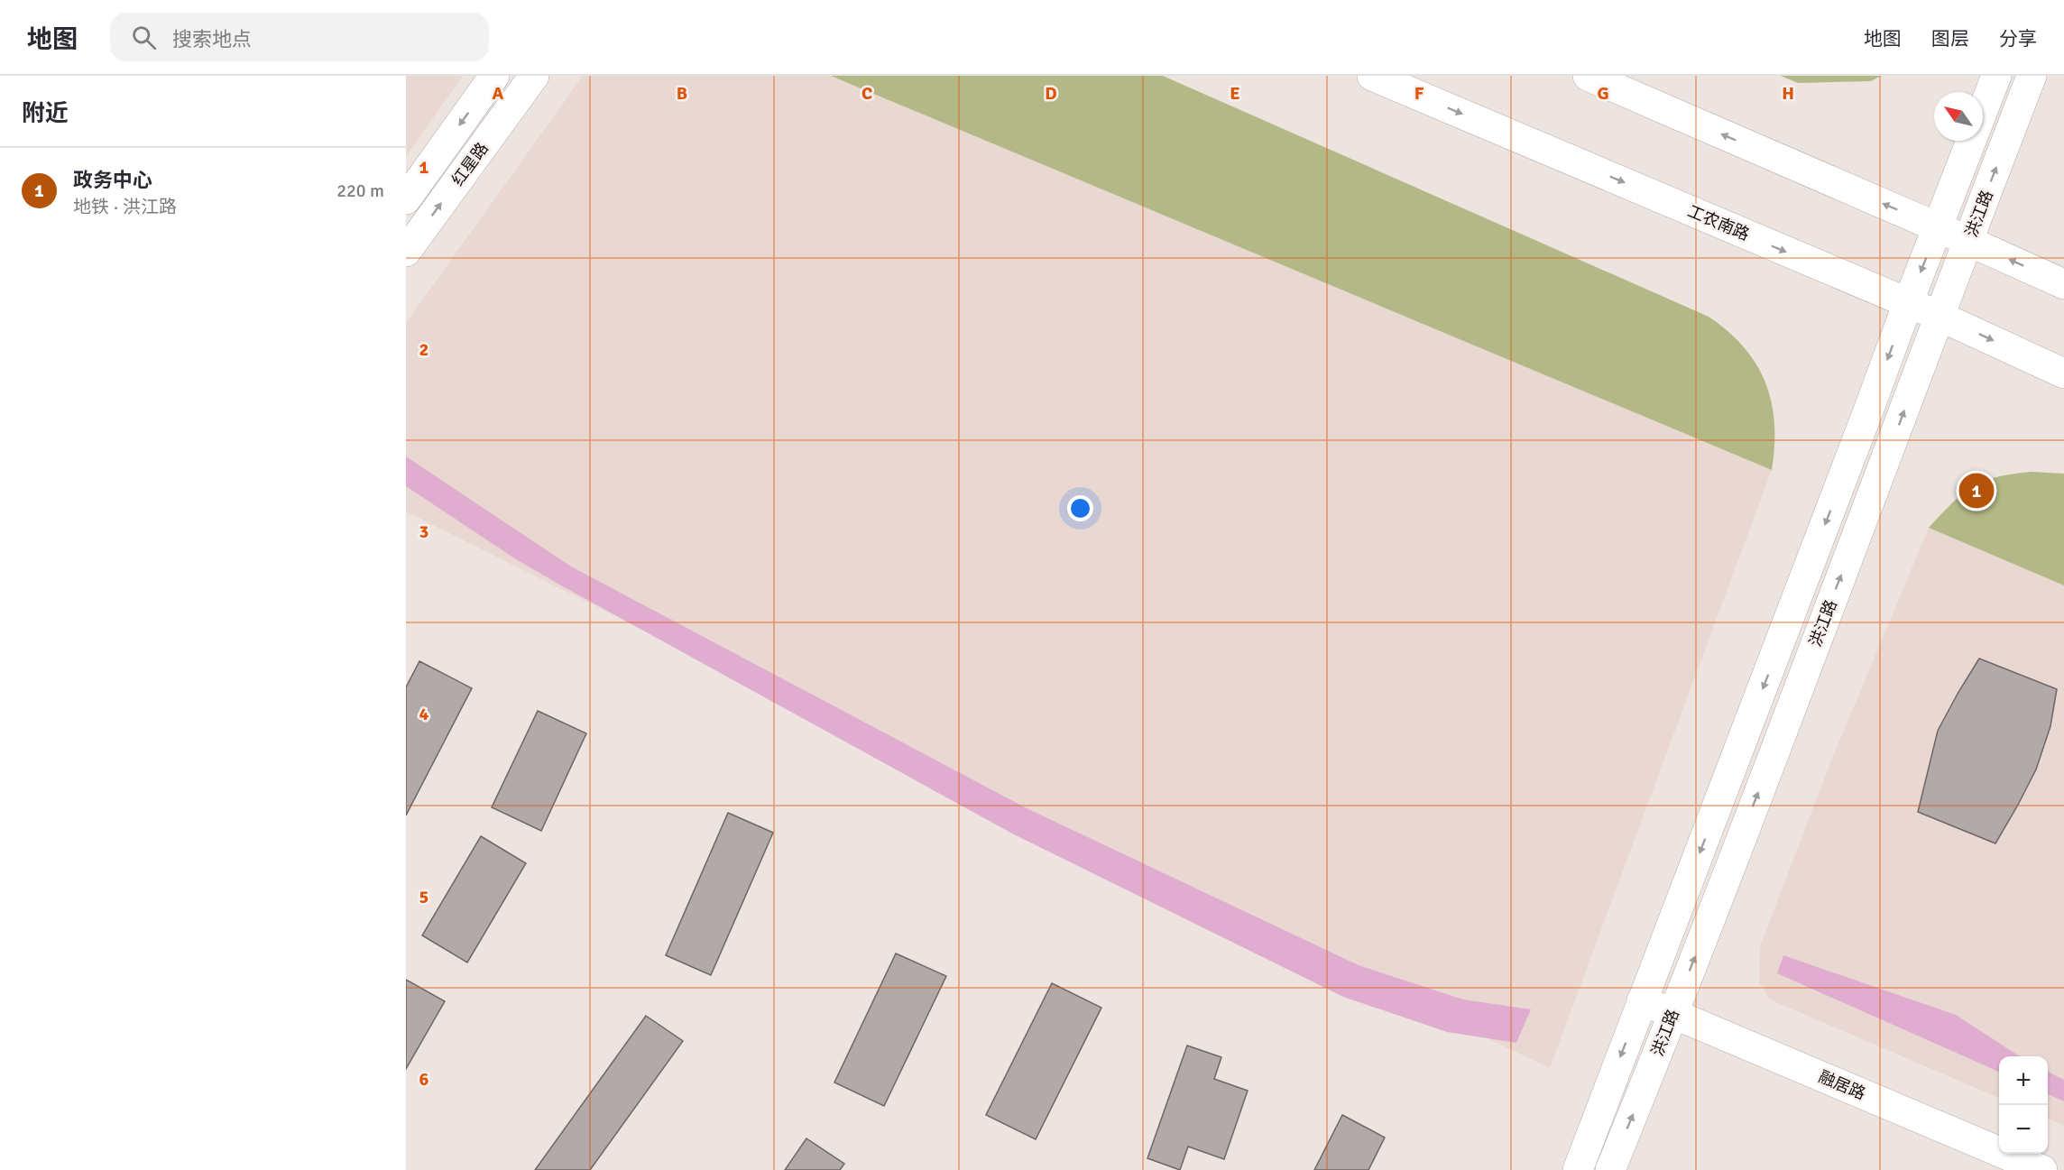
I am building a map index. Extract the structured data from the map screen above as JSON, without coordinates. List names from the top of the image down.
{
  "streets": {
    "main road": [
      "红星路",
      "洪江路",
      "工农南路",
      "融居路"
    ]
  },
  "crossings": [
    ["洪江路", "工农南路"],
    ["洪江路", "融居路"]
  ],
  "north": "top left",
  "page": {
    "header": "地图",
    "search": "搜索地点",
    "nav": ["地图", "图层", "分享"],
    "heading": "附近",
    "list": [
      {
        "mark": "1",
        "name": "政务中心",
        "note": "地铁 · 洪江路",
        "value": "220 m"
      }
    ],
    "pins": "1",
    "map_buttons": ["+", "−"]
  },
  "grid": {
    "columns": [
      "A",
      "B",
      "C",
      "D",
      "E",
      "F",
      "G",
      "H"
    ],
    "rows": [
      "1",
      "2",
      "3",
      "4",
      "5",
      "6"
    ]
  }
}
